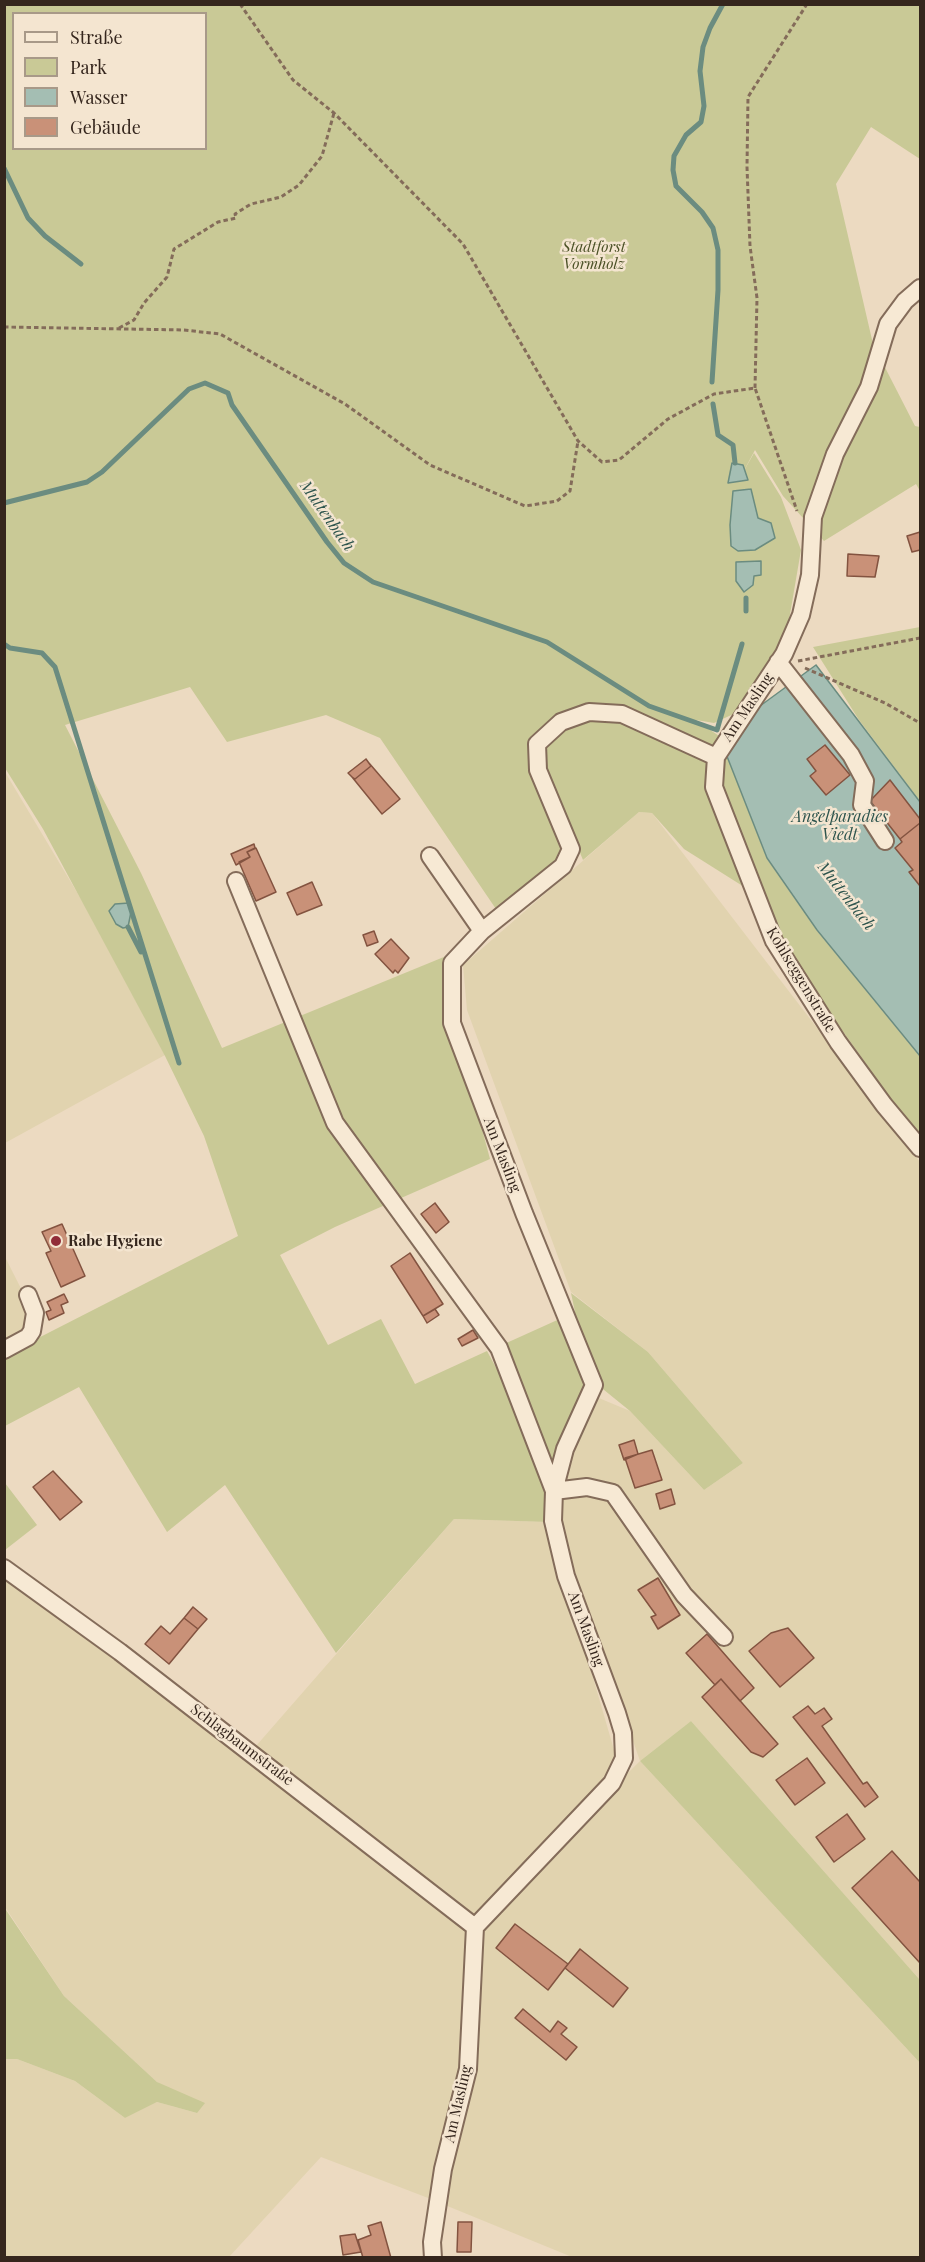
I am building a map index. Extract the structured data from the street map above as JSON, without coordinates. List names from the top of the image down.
{
  "streets": {
    "street": ["Am Masling", "Kohlseggenstraße", "Schlagbaumstraße"]
  },
  "crossings": [
    ["Am Masling", "Kohlseggenstraße"],
    ["Am Masling", "Schlagbaumstraße"]
  ],
  "water": ["Muttenbach", "Angelparadies Viedt"],
  "parks": ["Stadtforst Vormholz"],
  "places": ["Rabe Hygiene"],
  "legend": [
    "Straße",
    "Park",
    "Wasser",
    "Gebäude"
  ]
}
